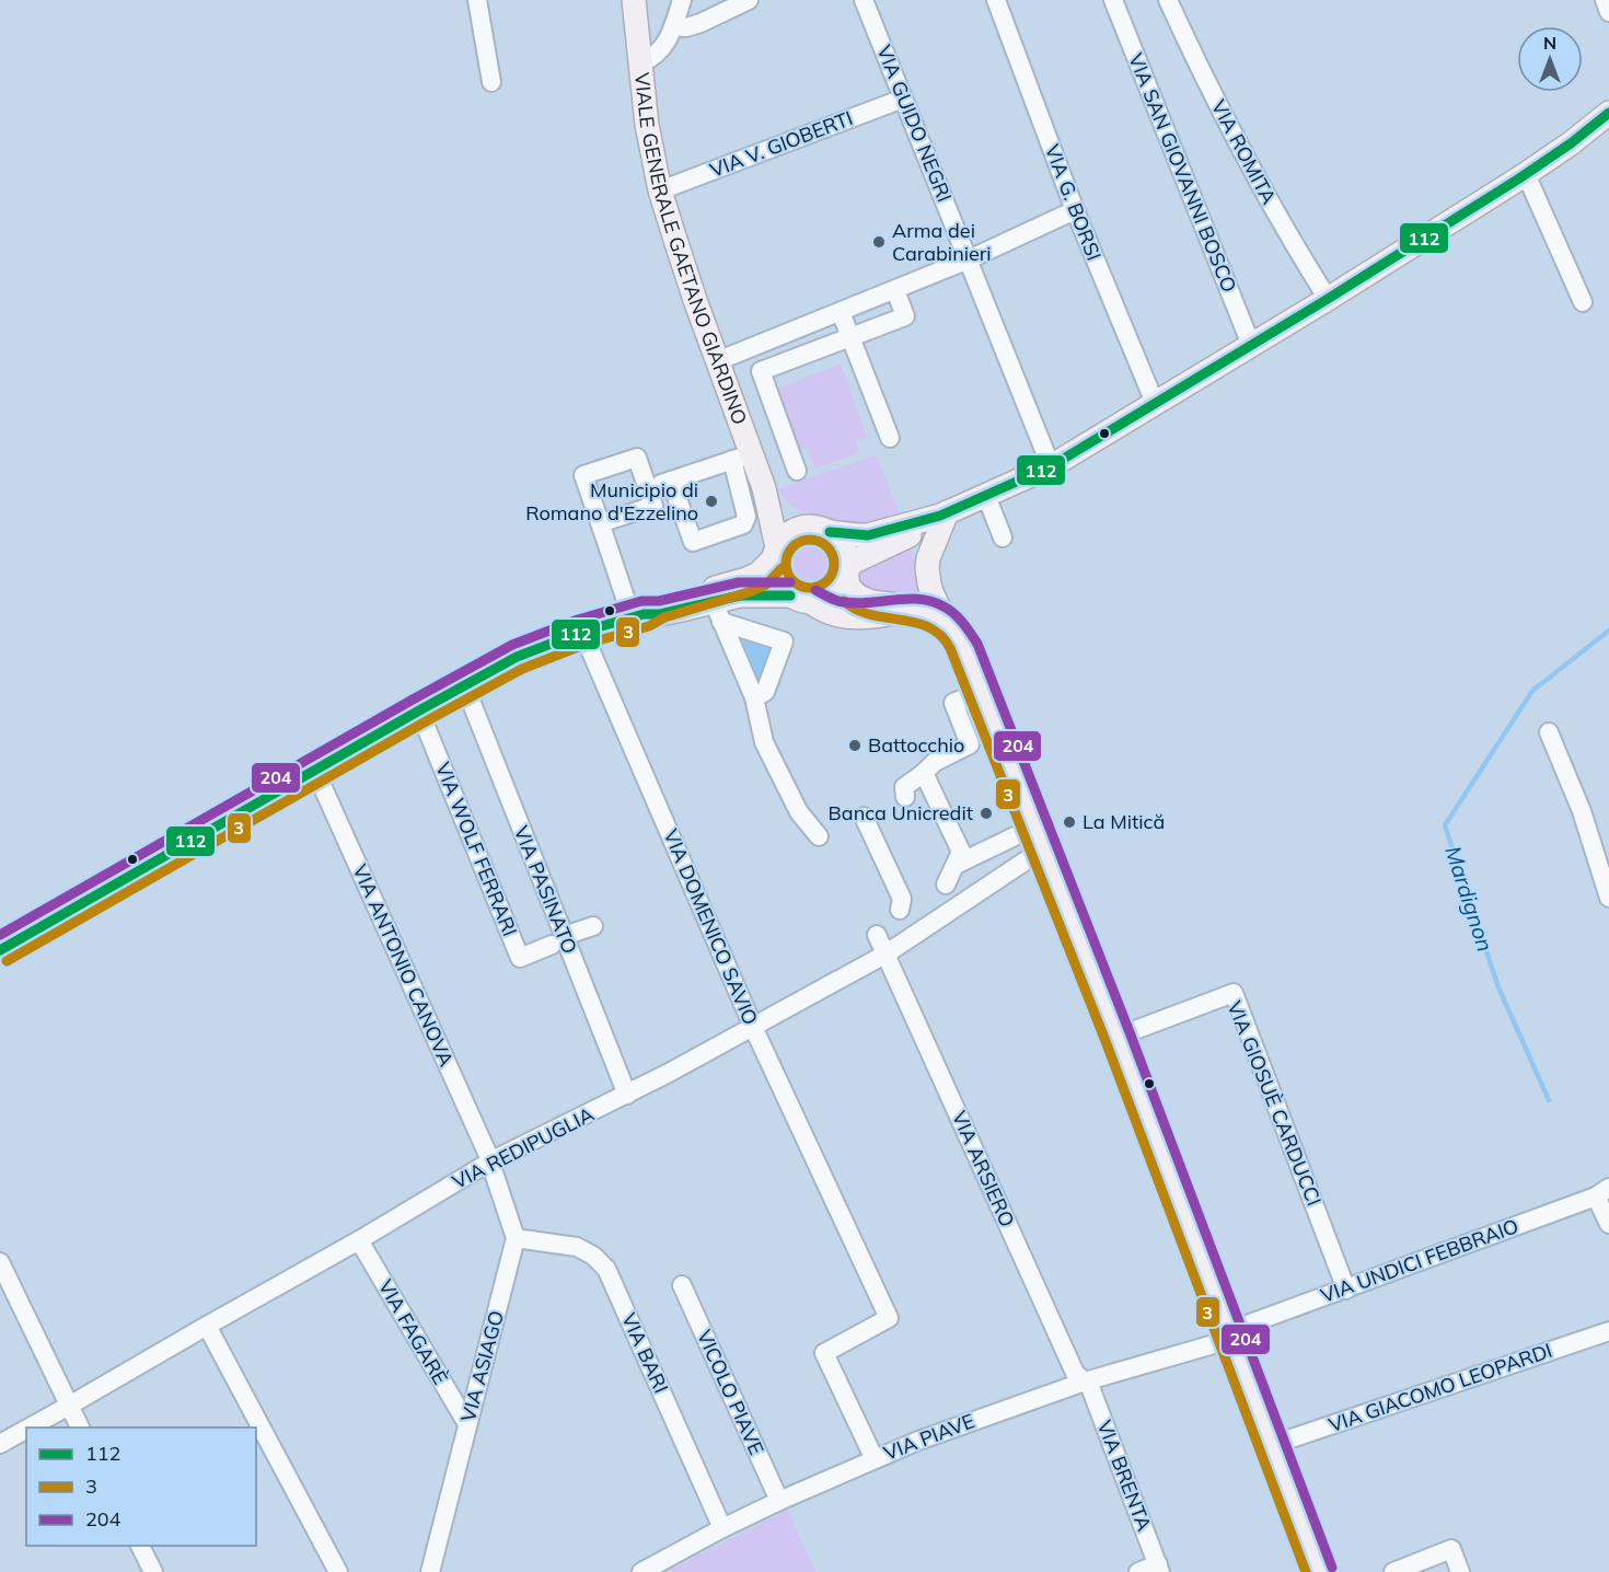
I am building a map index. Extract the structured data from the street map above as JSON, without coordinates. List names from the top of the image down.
{
  "streets": {
    "main road": ["VIALE GENERALE GAETANO GIARDINO"],
    "street": [
      "VIA GUIDO NEGRI",
      "VIA V. GIOBERTI",
      "VIA ROMITA",
      "VIA SAN GIOVANNI BOSCO",
      "VIA G. BORSI",
      "VIA WOLF FERRARI",
      "VIA PASINATO",
      "VIA DOMENICO SAVIO",
      "VIA ANTONIO CANOVA",
      "VIA GIOSUÈ CARDUCCI",
      "VIA REDIPUGLIA",
      "VIA ARSIERO",
      "VIA UNDICI FEBBRAIO",
      "VIA FAGARÈ",
      "VIA BARI",
      "VIA ASIAGO",
      "VIA GIACOMO LEOPARDI",
      "VICOLO PIAVE",
      "VIA PIAVE",
      "VIA BRENTA"
    ]
  },
  "crossings": [
    ["VIA GUIDO NEGRI", "VIA V. GIOBERTI"],
    ["VIA V. GIOBERTI", "VIALE GENERALE GAETANO GIARDINO"],
    ["VIA WOLF FERRARI", "VIA PASINATO"],
    ["VIA PASINATO", "VIA REDIPUGLIA"],
    ["VIA DOMENICO SAVIO", "VIA REDIPUGLIA"],
    ["VIA DOMENICO SAVIO", "VIA PIAVE"],
    ["VIA ANTONIO CANOVA", "VIA REDIPUGLIA"],
    ["VIA GIOSUÈ CARDUCCI", "VIA UNDICI FEBBRAIO"],
    ["VIA REDIPUGLIA", "VIA ARSIERO"],
    ["VIA REDIPUGLIA", "VIA FAGARÈ"],
    ["VIA ARSIERO", "VIA PIAVE"],
    ["VIA ARSIERO", "VIA BRENTA"],
    ["VIA UNDICI FEBBRAIO", "VIA PIAVE"],
    ["VIA FAGARÈ", "VIA ASIAGO"],
    ["VIA BARI", "VIA ASIAGO"],
    ["VIA BARI", "VIA PIAVE"],
    ["VICOLO PIAVE", "VIA PIAVE"],
    ["VIA PIAVE", "VIA BRENTA"]
  ],
  "water": ["Mardignon"],
  "places": [
    "Arma dei Carabinieri",
    "Municipio di Romano d'Ezzelino",
    "Battocchio",
    "Banca Unicredit",
    "La Mitică"
  ],
  "lines": ["transit line 112", "transit line 3", "transit line 204"],
  "legend": ["112", "3", "204"],
  "north": "top"
}
